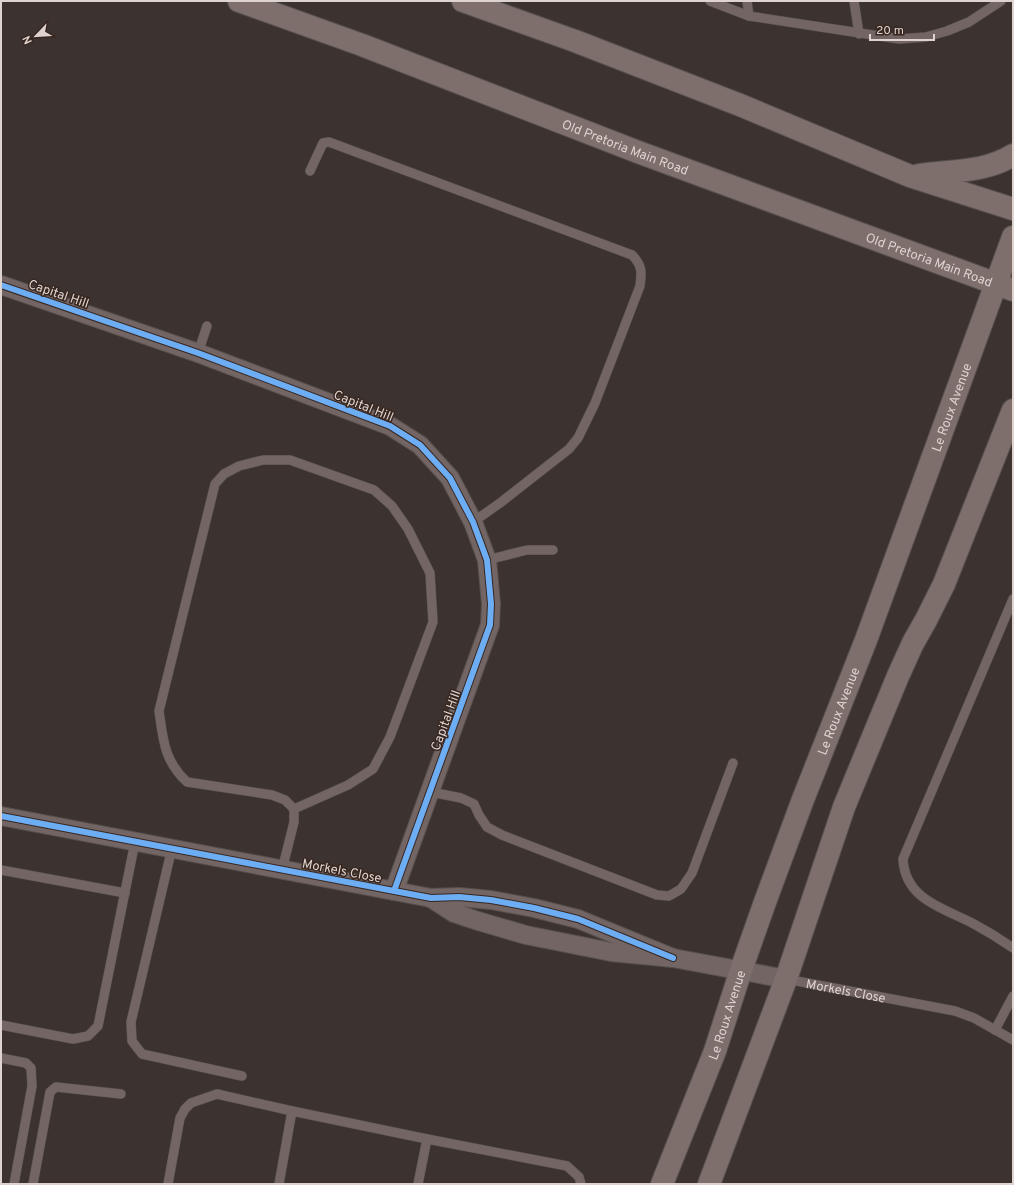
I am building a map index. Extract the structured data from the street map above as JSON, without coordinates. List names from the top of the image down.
{
  "streets": {
    "main road": ["Old Pretoria Main Road", "Le Roux Avenue"],
    "street": ["Capital Hill", "Morkels Close"]
  },
  "crossings": [
    ["Old Pretoria Main Road", "Le Roux Avenue"],
    ["Capital Hill", "Morkels Close"],
    ["Le Roux Avenue", "Morkels Close"]
  ],
  "scale_bar": "20 m",
  "north": "bottom left"
}
